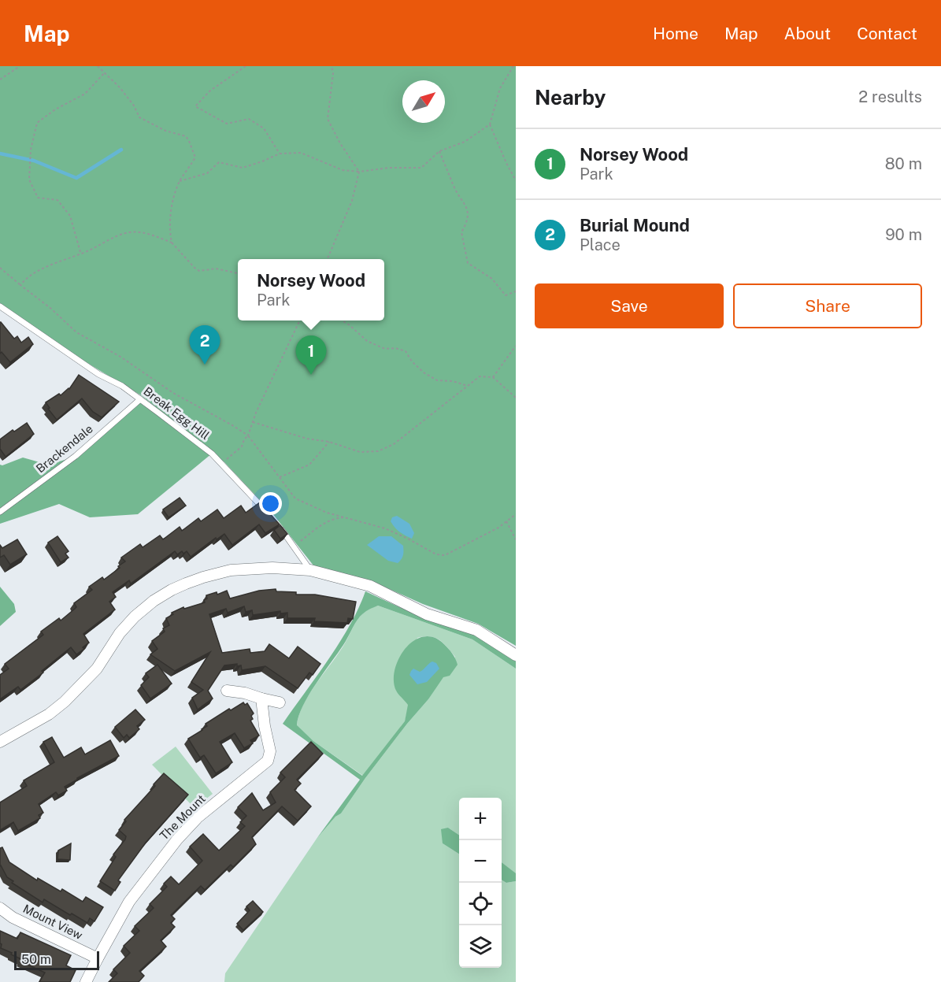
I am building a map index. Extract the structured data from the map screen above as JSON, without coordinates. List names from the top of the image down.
{
  "streets": {
    "street": ["The Mount", "Mount View"],
    "lane": ["Break Egg Hill", "Brackendale"]
  },
  "crossings": [
    ["Break Egg Hill", "Brackendale"],
    ["The Mount", "Mount View"]
  ],
  "scale_bar": "50 m",
  "north": "top right",
  "page": {
    "header": "Map",
    "nav": [
      "Home",
      "Map",
      "About",
      "Contact"
    ],
    "heading": ["Nearby", "2 results"],
    "list": [
      {
        "mark": "1",
        "name": "Norsey Wood",
        "note": "Park",
        "value": "80 m"
      },
      {
        "mark": "2",
        "name": "Burial Mound",
        "note": "Place",
        "value": "90 m"
      }
    ],
    "popup": ["Norsey Wood", "Park"],
    "buttons": ["Save", "Share"],
    "pins": ["2", "1"],
    "map_buttons": ["+", "−"],
    "scale": "50 m"
  }
}
